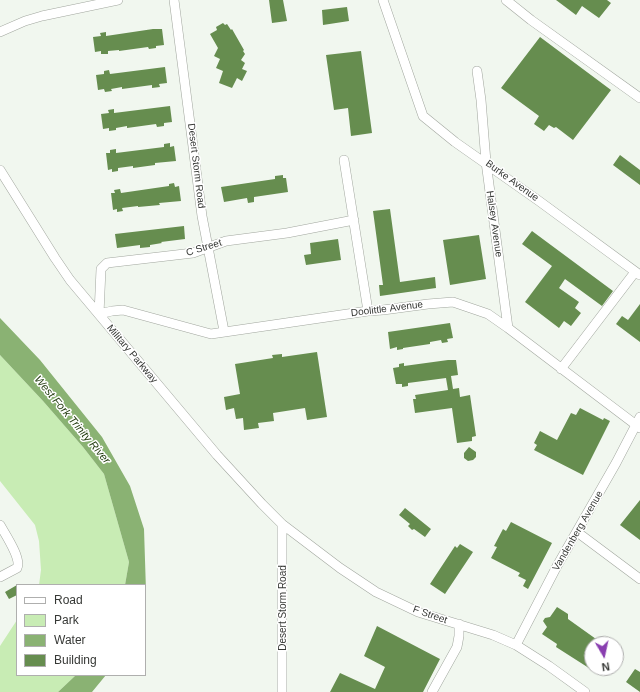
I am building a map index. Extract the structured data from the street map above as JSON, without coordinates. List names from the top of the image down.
{
  "streets": {
    "street": [
      "Desert Storm Road",
      "Burke Avenue",
      "Halsey Avenue",
      "C Street",
      "Doolittle Avenue",
      "Military Parkway",
      "Vandenberg Avenue",
      "F Street"
    ]
  },
  "crossings": [
    ["Desert Storm Road", "C Street"],
    ["Desert Storm Road", "Doolittle Avenue"],
    ["Desert Storm Road", "Military Parkway"],
    ["Desert Storm Road", "F Street"],
    ["Burke Avenue", "Halsey Avenue"],
    ["Halsey Avenue", "Doolittle Avenue"],
    ["C Street", "Doolittle Avenue"],
    ["C Street", "Military Parkway"],
    ["Doolittle Avenue", "Military Parkway"],
    ["Doolittle Avenue", "Vandenberg Avenue"],
    ["Military Parkway", "F Street"],
    ["Vandenberg Avenue", "F Street"]
  ],
  "water": ["West Fork Trinity River"],
  "legend": [
    "Road",
    "Park",
    "Water",
    "Building"
  ],
  "north": "bottom"
}
